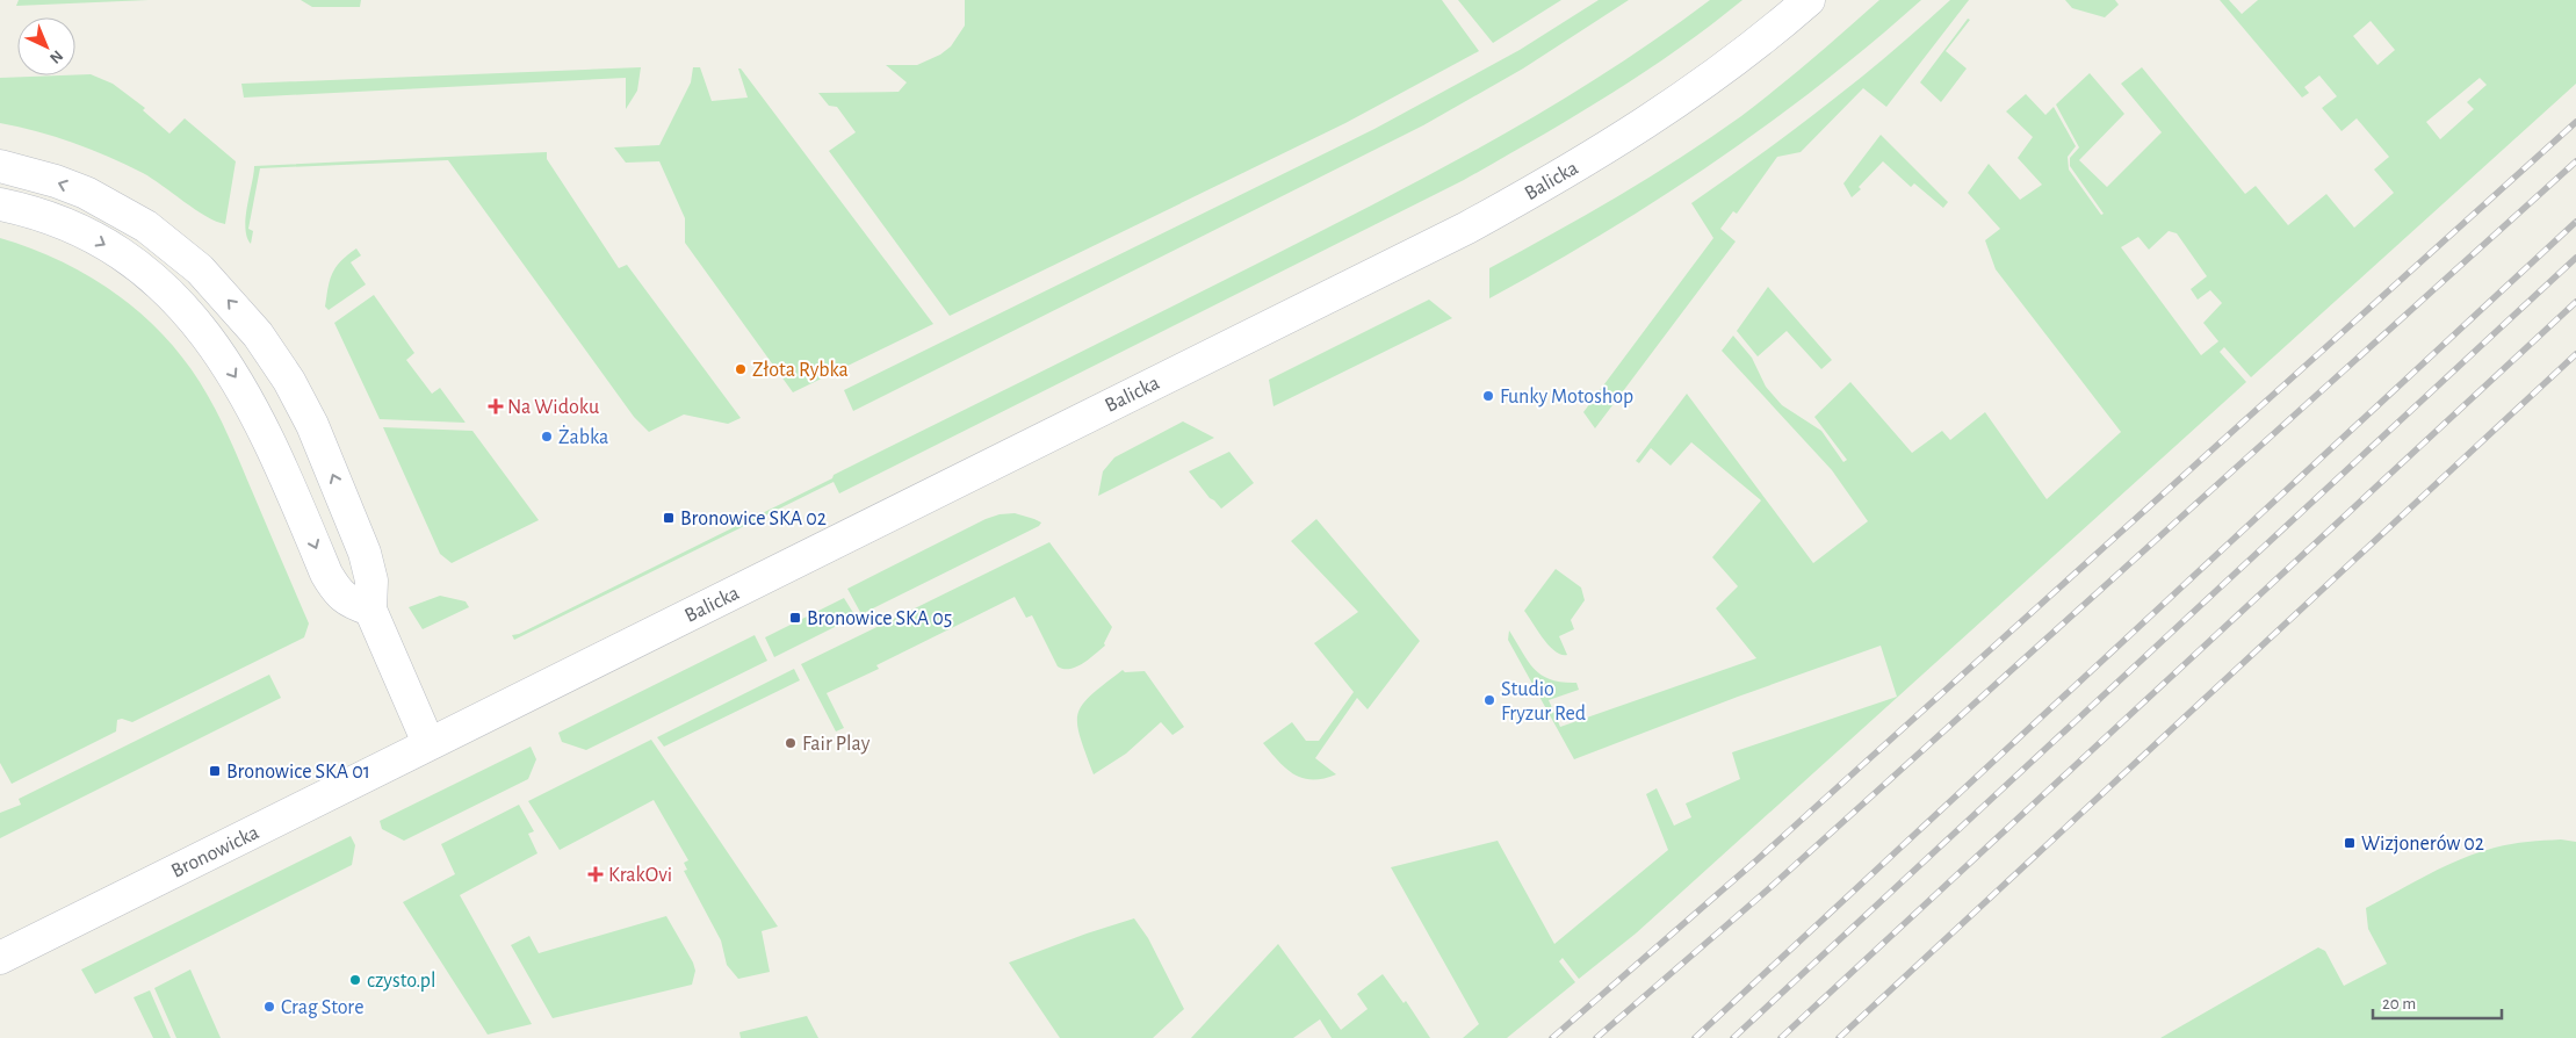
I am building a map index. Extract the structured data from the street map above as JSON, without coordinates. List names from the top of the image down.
{
  "streets": {
    "street": ["Balicka", "Bronowicka"]
  },
  "crossings": [
    ["Balicka", "Bronowicka"]
  ],
  "places": {
    "other": [
      "Złota Rybka",
      "Funky Motoshop",
      "Żabka",
      "Studio Fryzur Red",
      "Fair Play",
      "czysto.pl",
      "Crag Store"
    ],
    "health": ["Na Widoku", "KrakOvi"],
    "transit": [
      "Bronowice SKA 02",
      "Bronowice SKA 05",
      "Bronowice SKA 01",
      "Wizjonerów 02"
    ]
  },
  "scale_bar": "20 m",
  "north": "bottom right"
}
